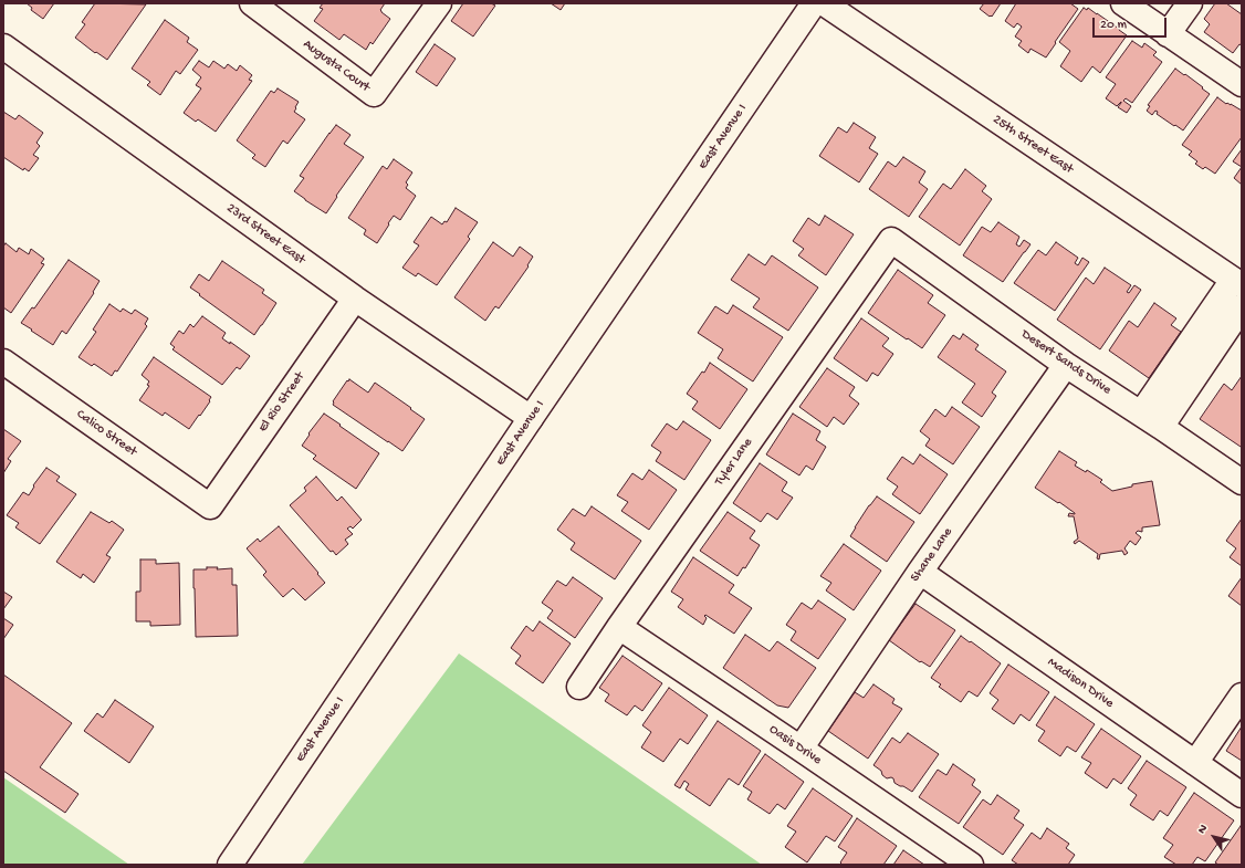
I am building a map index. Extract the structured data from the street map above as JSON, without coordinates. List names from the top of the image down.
{
  "streets": {
    "street": [
      "Augusta Court",
      "East Avenue I",
      "25th Street East",
      "23rd Street East",
      "Desert Sands Drive",
      "El Rio Street",
      "Calico Street",
      "Tyler Lane",
      "Shane Lane",
      "Madison Drive",
      "Oasis Drive"
    ]
  },
  "crossings": [
    ["East Avenue I", "23rd Street East"],
    ["23rd Street East", "El Rio Street"],
    ["Desert Sands Drive", "Tyler Lane"],
    ["Desert Sands Drive", "Shane Lane"],
    ["El Rio Street", "Calico Street"],
    ["Tyler Lane", "Oasis Drive"],
    ["Shane Lane", "Madison Drive"],
    ["Shane Lane", "Oasis Drive"]
  ],
  "scale_bar": "20 m",
  "north": "top left"
}
